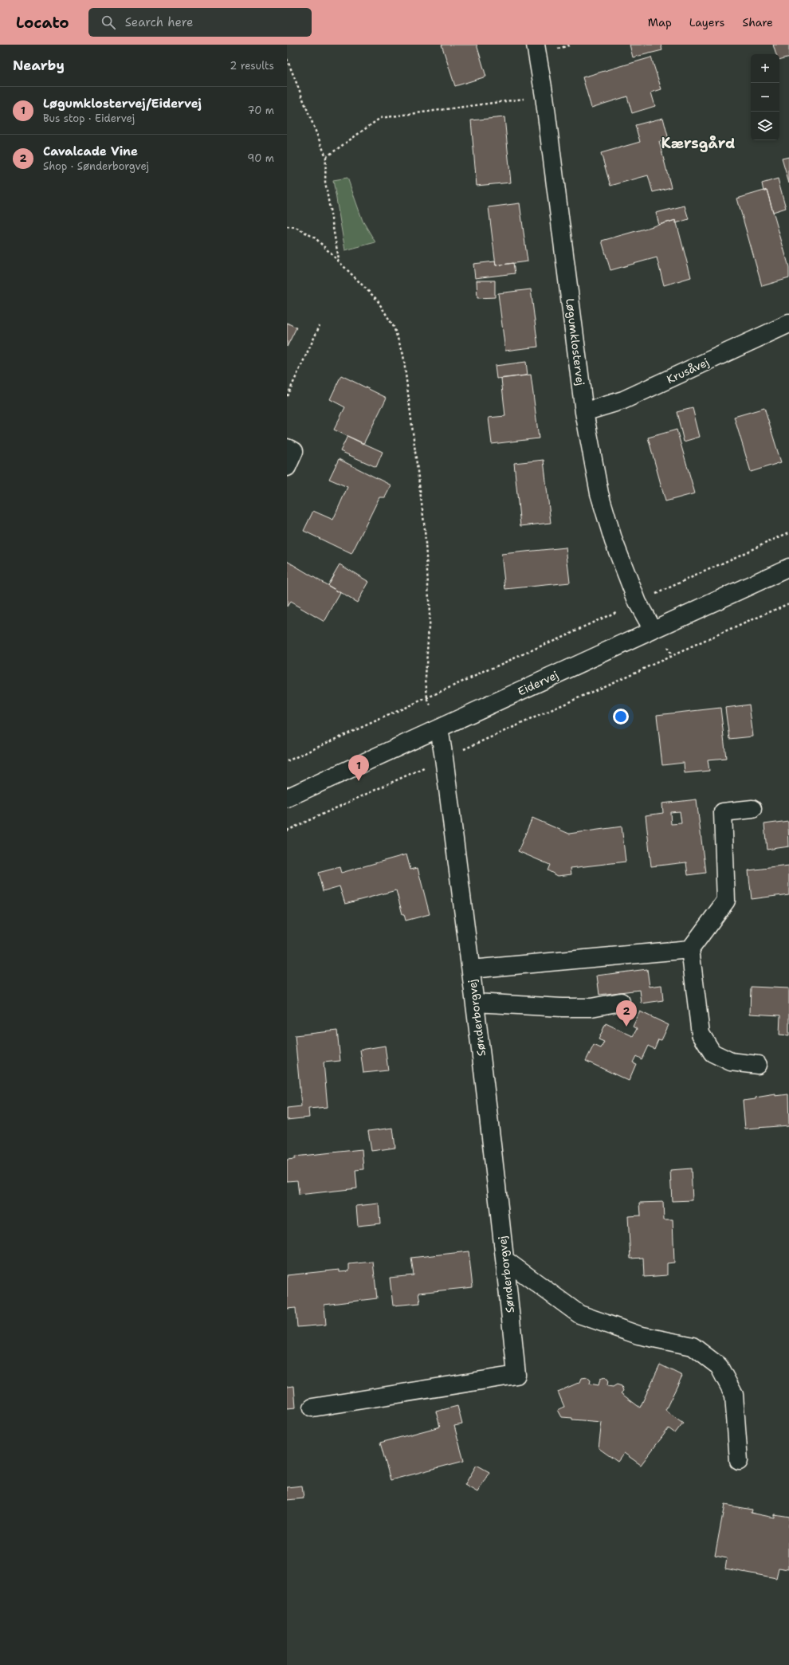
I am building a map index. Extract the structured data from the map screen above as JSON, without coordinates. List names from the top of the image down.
{
  "streets": {
    "street": [
      "Løgumklostervej",
      "Krusåvej",
      "Eidervej",
      "Sønderborgvej"
    ]
  },
  "crossings": [
    ["Løgumklostervej", "Krusåvej"],
    ["Løgumklostervej", "Eidervej"],
    ["Eidervej", "Sønderborgvej"]
  ],
  "districts": ["Kærsgård"],
  "page": {
    "header": "Locato",
    "search": "Search here",
    "nav": ["Map", "Layers", "Share"],
    "heading": ["Nearby", "2 results"],
    "map_buttons": ["+", "−"],
    "list": [
      {
        "mark": "1",
        "name": "Løgumklostervej/Eidervej",
        "note": "Bus stop · Eidervej",
        "value": "70 m"
      },
      {
        "mark": "2",
        "name": "Cavalcade Vine",
        "note": "Shop · Sønderborgvej",
        "value": "90 m"
      }
    ],
    "pins": ["1", "2"]
  }
}
